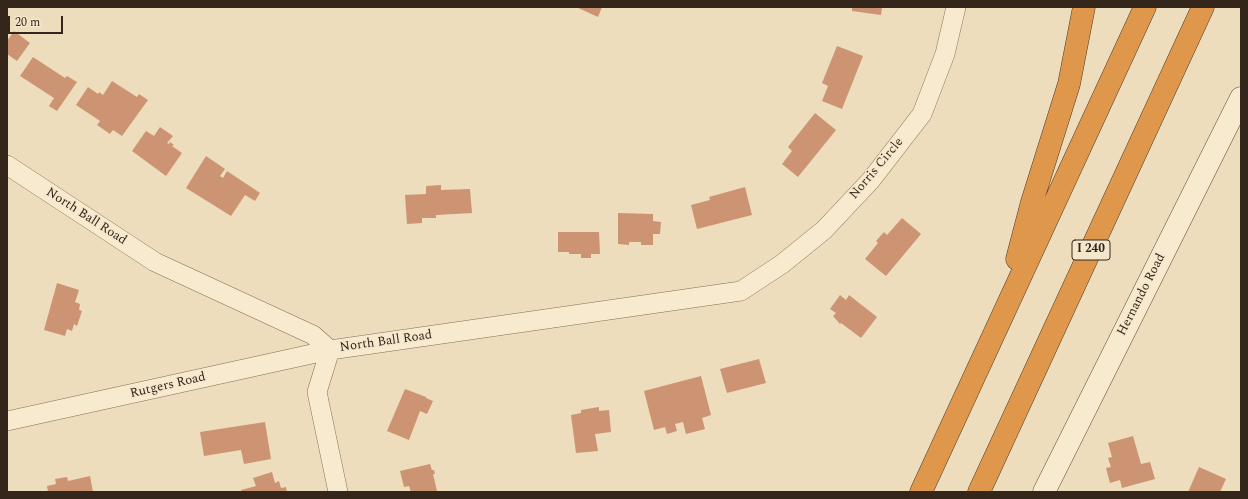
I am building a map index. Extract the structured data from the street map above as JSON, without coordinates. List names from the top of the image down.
{
  "streets": {
    "highway": ["I 240"],
    "main road": ["Hernando Road"],
    "street": ["Norris Circle", "North Ball Road", "Rutgers Road"]
  },
  "crossings": [
    ["Norris Circle", "North Ball Road"],
    ["North Ball Road", "Rutgers Road"]
  ],
  "scale_bar": "20 m"
}
